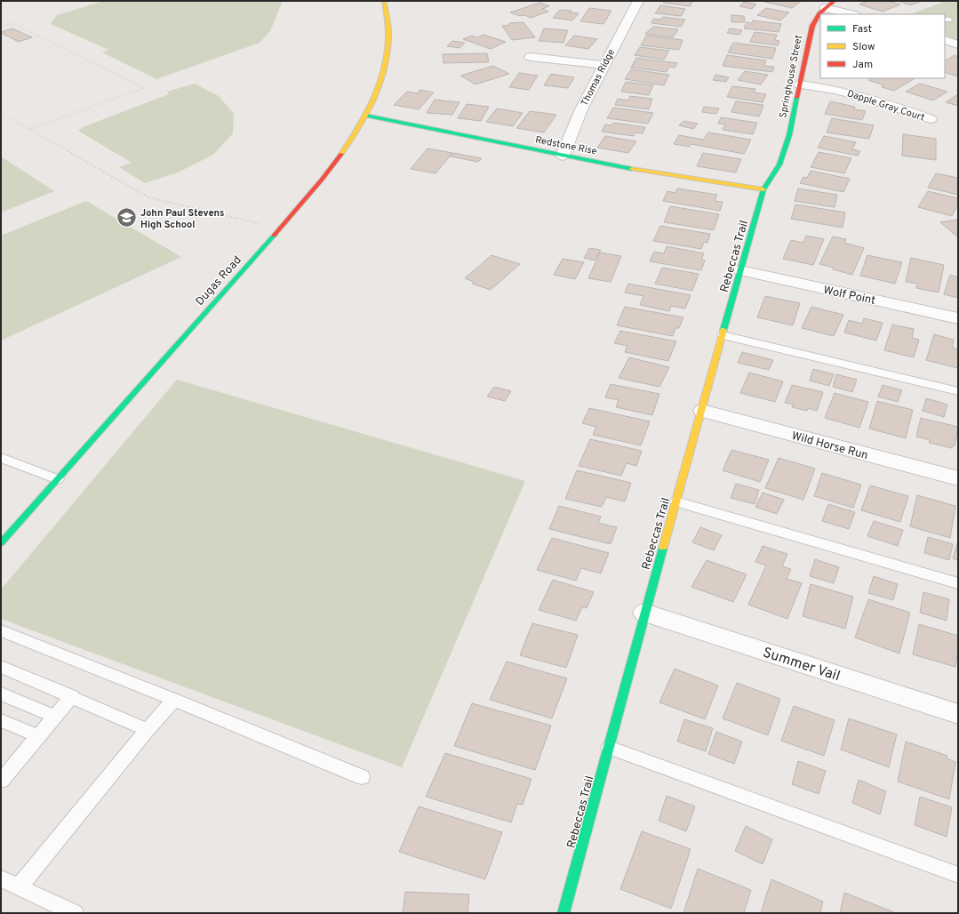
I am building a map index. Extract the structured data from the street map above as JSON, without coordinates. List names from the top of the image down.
{
  "streets": {
    "street": [
      "Springhouse Street",
      "Thomas Ridge",
      "Dapple Gray Court",
      "Redstone Rise",
      "Rebeccas Trail",
      "Dugas Road",
      "Wolf Point",
      "Wild Horse Run",
      "Summer Vail"
    ]
  },
  "crossings": [
    ["Springhouse Street", "Dapple Gray Court"],
    ["Springhouse Street", "Rebeccas Trail"],
    ["Thomas Ridge", "Redstone Rise"],
    ["Redstone Rise", "Rebeccas Trail"],
    ["Redstone Rise", "Dugas Road"],
    ["Rebeccas Trail", "Wolf Point"],
    ["Rebeccas Trail", "Wild Horse Run"],
    ["Rebeccas Trail", "Summer Vail"]
  ],
  "places": {
    "school or university": ["John Paul Stevens High School"]
  },
  "legend": ["Fast", "Slow", "Jam"]
}
